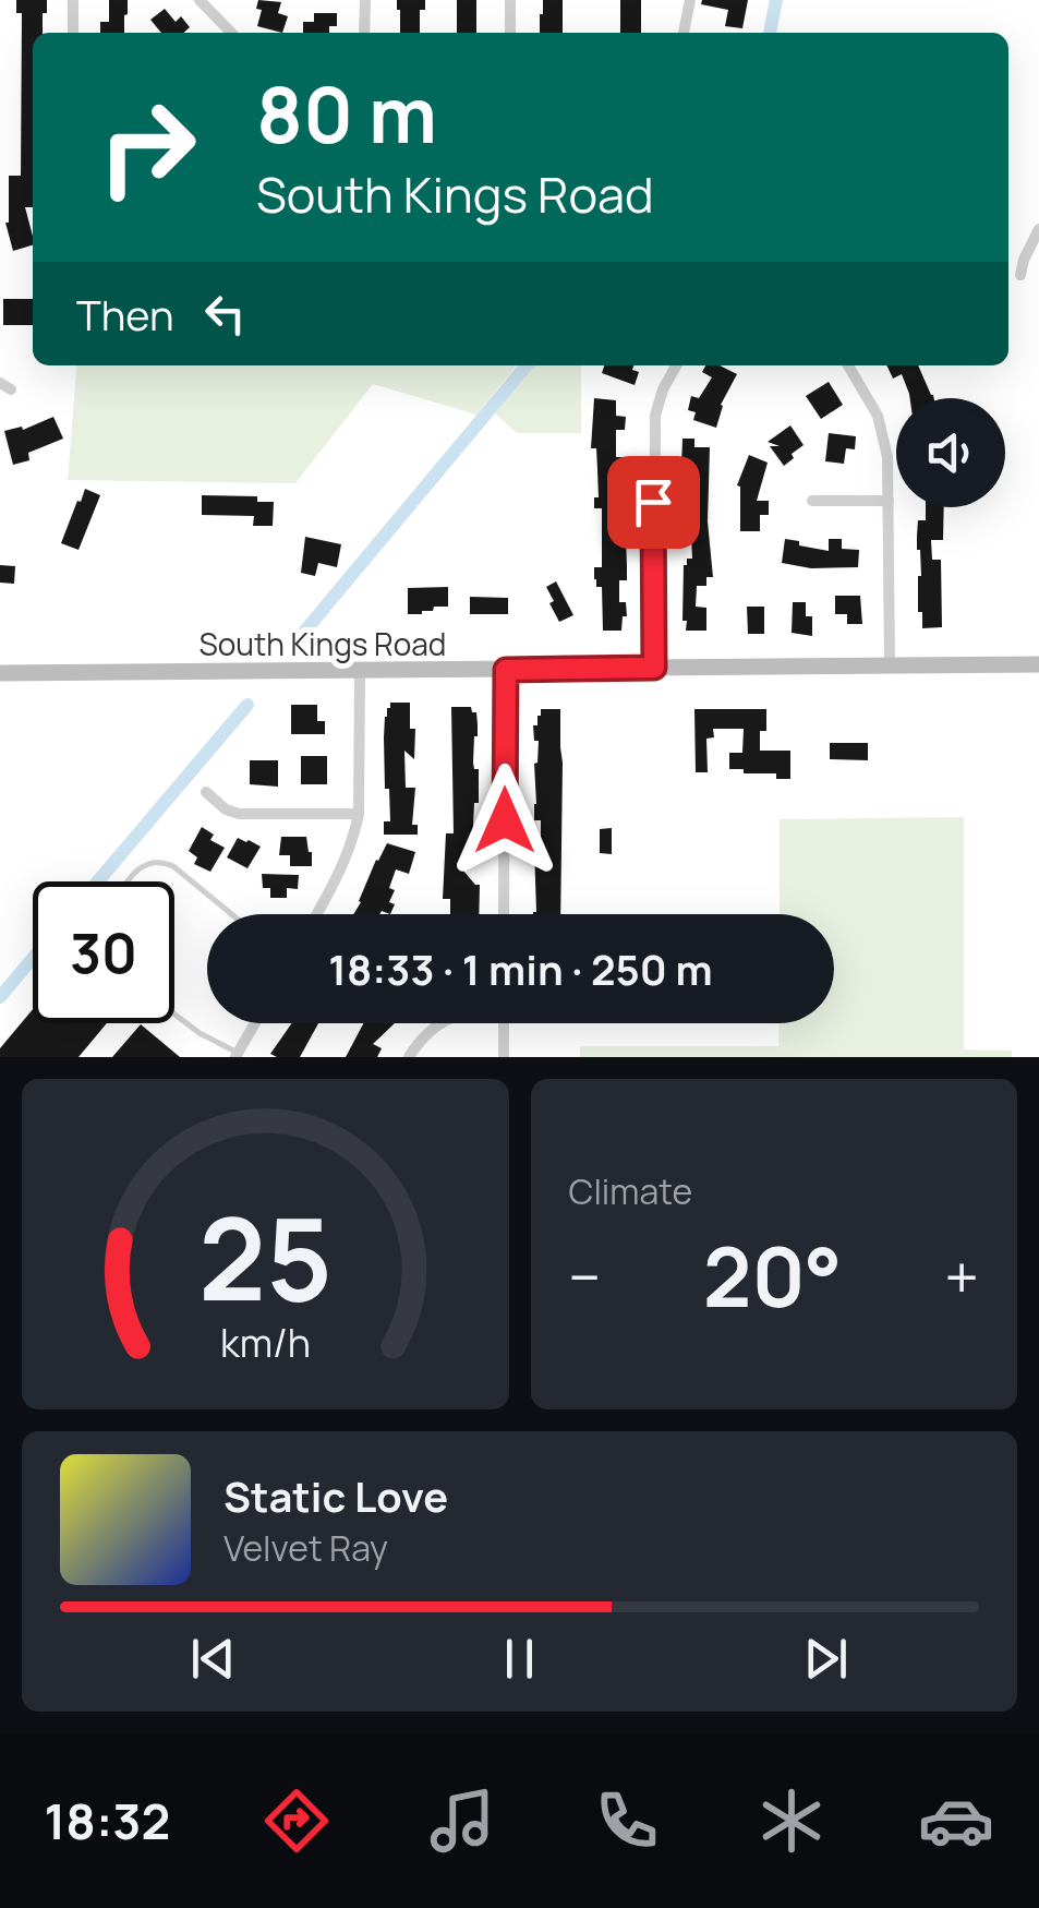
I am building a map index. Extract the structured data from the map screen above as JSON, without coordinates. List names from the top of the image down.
{
  "streets": {
    "main road": ["South Kings Road"]
  },
  "page": {
    "turn": ["80 m", "South Kings Road"],
    "then": "Then",
    "limit": "30",
    "trip": "18:33 · 1 min · 250 m",
    "tile": "Climate",
    "heat": ["−", "20°", "+"],
    "song": ["Static Love", "Velvet Ray"],
    "tabs": "18:32",
    "gauge": ["25", "km/h"]
  }
}
